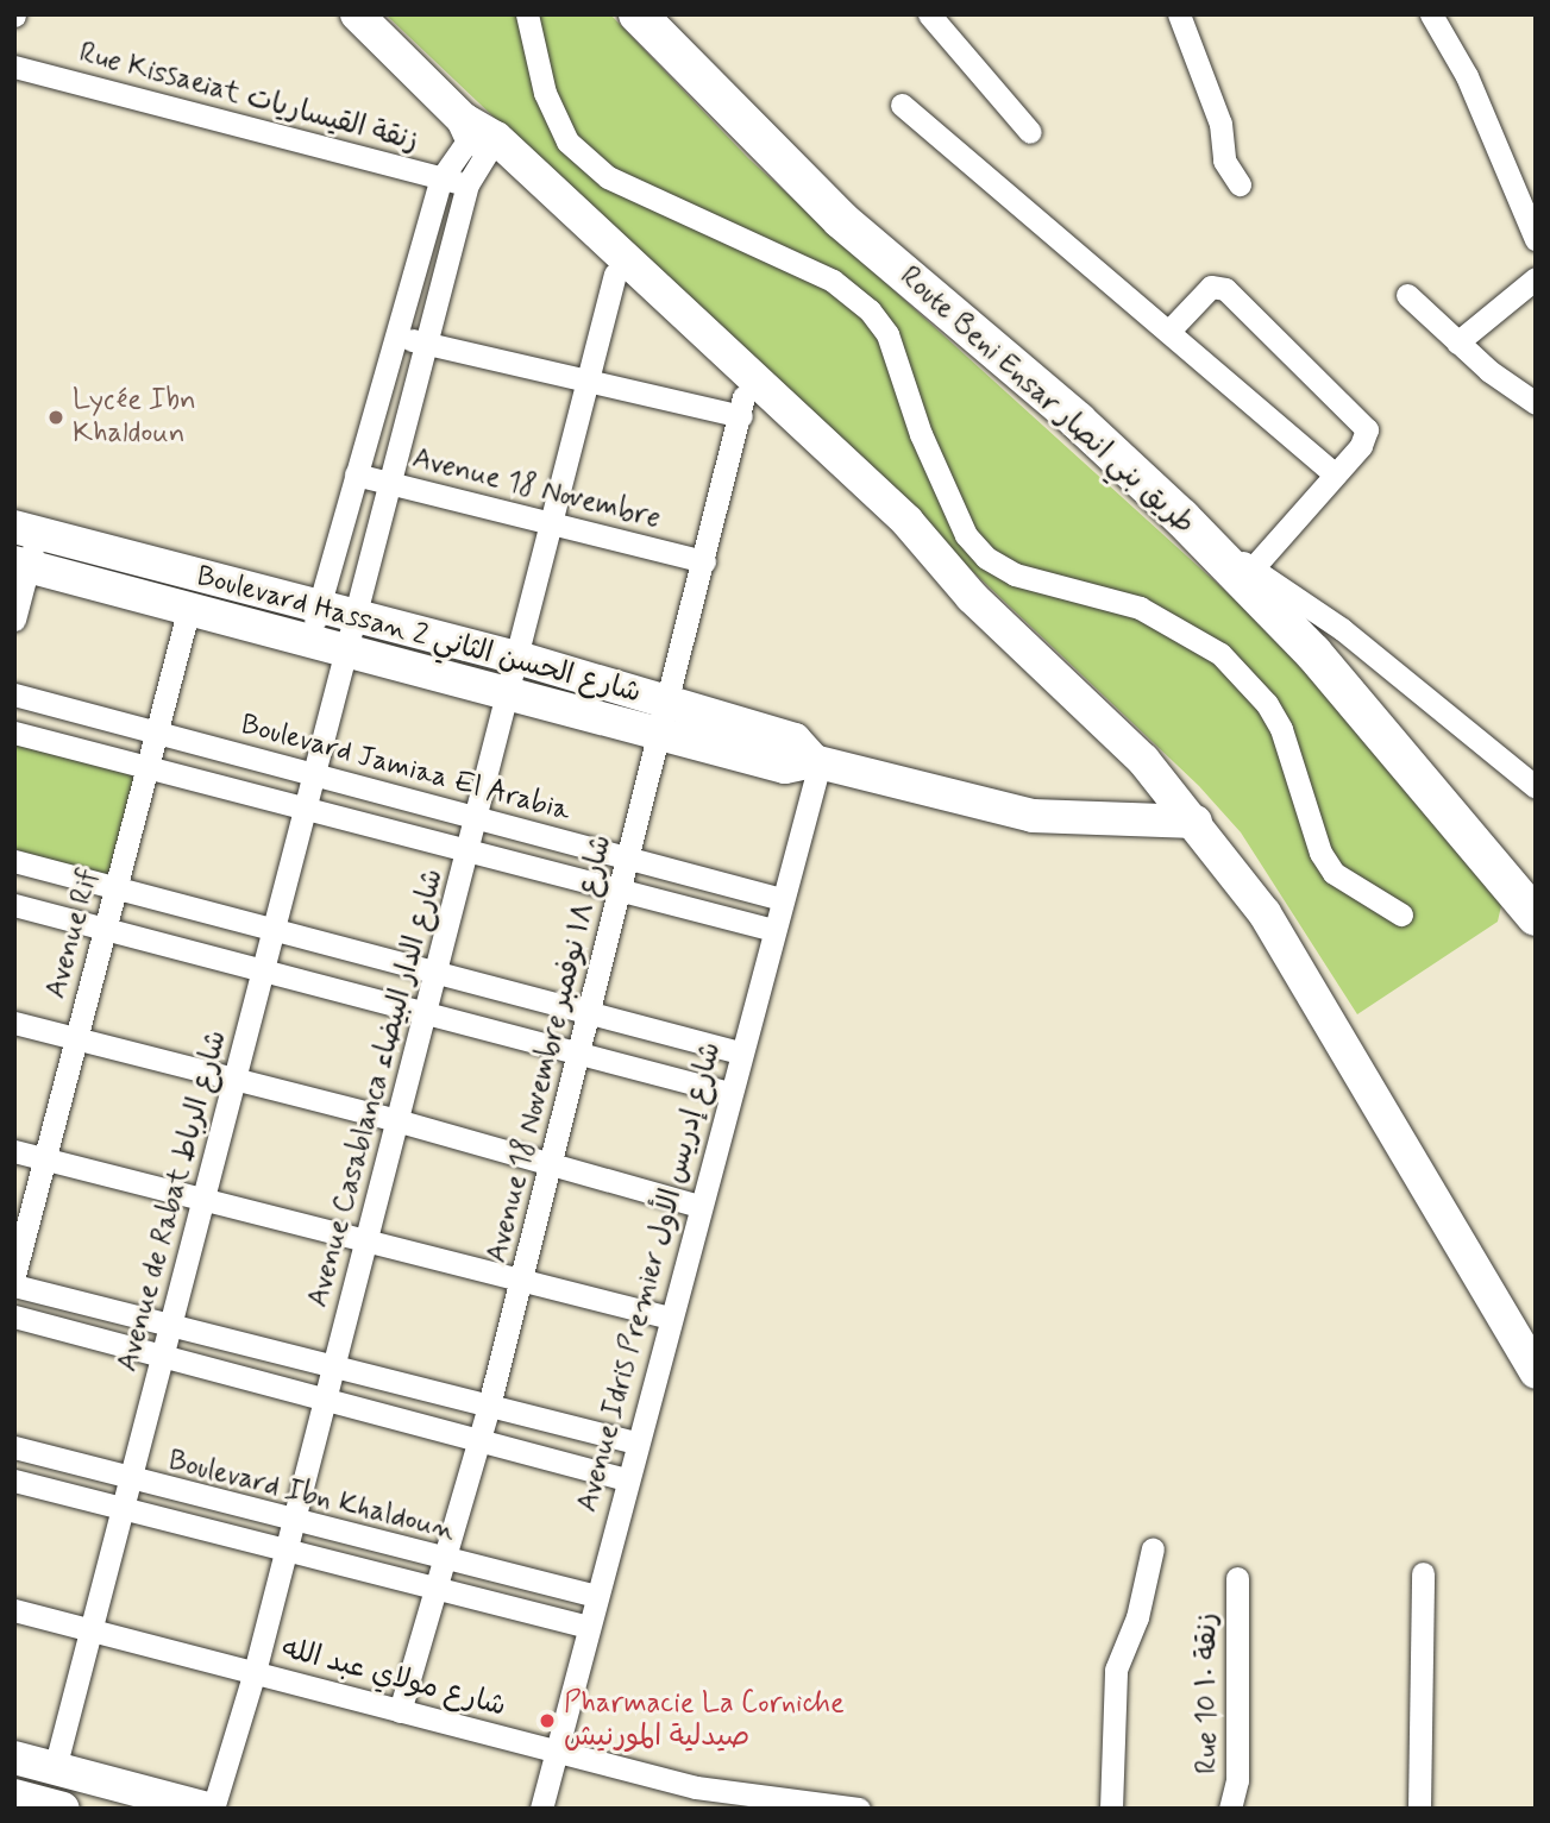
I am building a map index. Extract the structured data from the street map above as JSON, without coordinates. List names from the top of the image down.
{
  "streets": {
    "main road": ["Route Beni Ensar طريق بني انصار", "Boulevard Hassan 2 شارع الحسن الثاني"],
    "street": [
      "Rue Kissaeiat زنقة القيساريات",
      "Avenue 18 Novembre",
      "Boulevard Jamiaa El Arabia",
      "Avenue Rif",
      "Avenue 18 Novembre شارع ١٨ نوفمبر",
      "Avenue Casablanca شارع الدار البيضاء",
      "Avenue de Rabat شارع الرباط",
      "Avenue Idris Premier شارع إدريس الأول",
      "Boulevard Ibn Khaldoun",
      "شارع مولاي عبد الله",
      "Rue 10 زنقة ١٠"
    ]
  },
  "crossings": [
    ["Rue Kissaeiat زنقة القيساريات", "Avenue de Rabat شارع الرباط"],
    ["Avenue 18 Novembre", "Avenue 18 Novembre شارع ١٨ نوفمبر"],
    ["Avenue 18 Novembre", "Avenue Casablanca شارع الدار البيضاء"],
    ["Avenue 18 Novembre", "Avenue de Rabat شارع الرباط"],
    ["Boulevard Hassan 2 شارع الحسن الثاني", "Avenue Rif"],
    ["Boulevard Hassan 2 شارع الحسن الثاني", "Avenue 18 Novembre شارع ١٨ نوفمبر"],
    ["Boulevard Hassan 2 شارع الحسن الثاني", "Avenue Casablanca شارع الدار البيضاء"],
    ["Boulevard Hassan 2 شارع الحسن الثاني", "Avenue de Rabat شارع الرباط"],
    ["Boulevard Hassan 2 شارع الحسن الثاني", "Avenue Idris Premier شارع إدريس الأول"],
    ["Boulevard Jamiaa El Arabia", "Avenue Rif"],
    ["Boulevard Jamiaa El Arabia", "Avenue 18 Novembre شارع ١٨ نوفمبر"],
    ["Boulevard Jamiaa El Arabia", "Avenue Casablanca شارع الدار البيضاء"],
    ["Boulevard Jamiaa El Arabia", "Avenue de Rabat شارع الرباط"],
    ["Boulevard Jamiaa El Arabia", "Avenue Idris Premier شارع إدريس الأول"],
    ["Avenue 18 Novembre شارع ١٨ نوفمبر", "Boulevard Ibn Khaldoun"],
    ["Avenue 18 Novembre شارع ١٨ نوفمبر", "شارع مولاي عبد الله"],
    ["Avenue Casablanca شارع الدار البيضاء", "Boulevard Ibn Khaldoun"],
    ["Avenue Casablanca شارع الدار البيضاء", "شارع مولاي عبد الله"],
    ["Avenue de Rabat شارع الرباط", "Boulevard Ibn Khaldoun"],
    ["Avenue de Rabat شارع الرباط", "شارع مولاي عبد الله"],
    ["Avenue Idris Premier شارع إدريس الأول", "Boulevard Ibn Khaldoun"],
    ["Avenue Idris Premier شارع إدريس الأول", "شارع مولاي عبد الله"]
  ],
  "places": ["Lycée Ibn Khaldoun", "Pharmacie La Corniche صيدلية المورنيش"]
}
